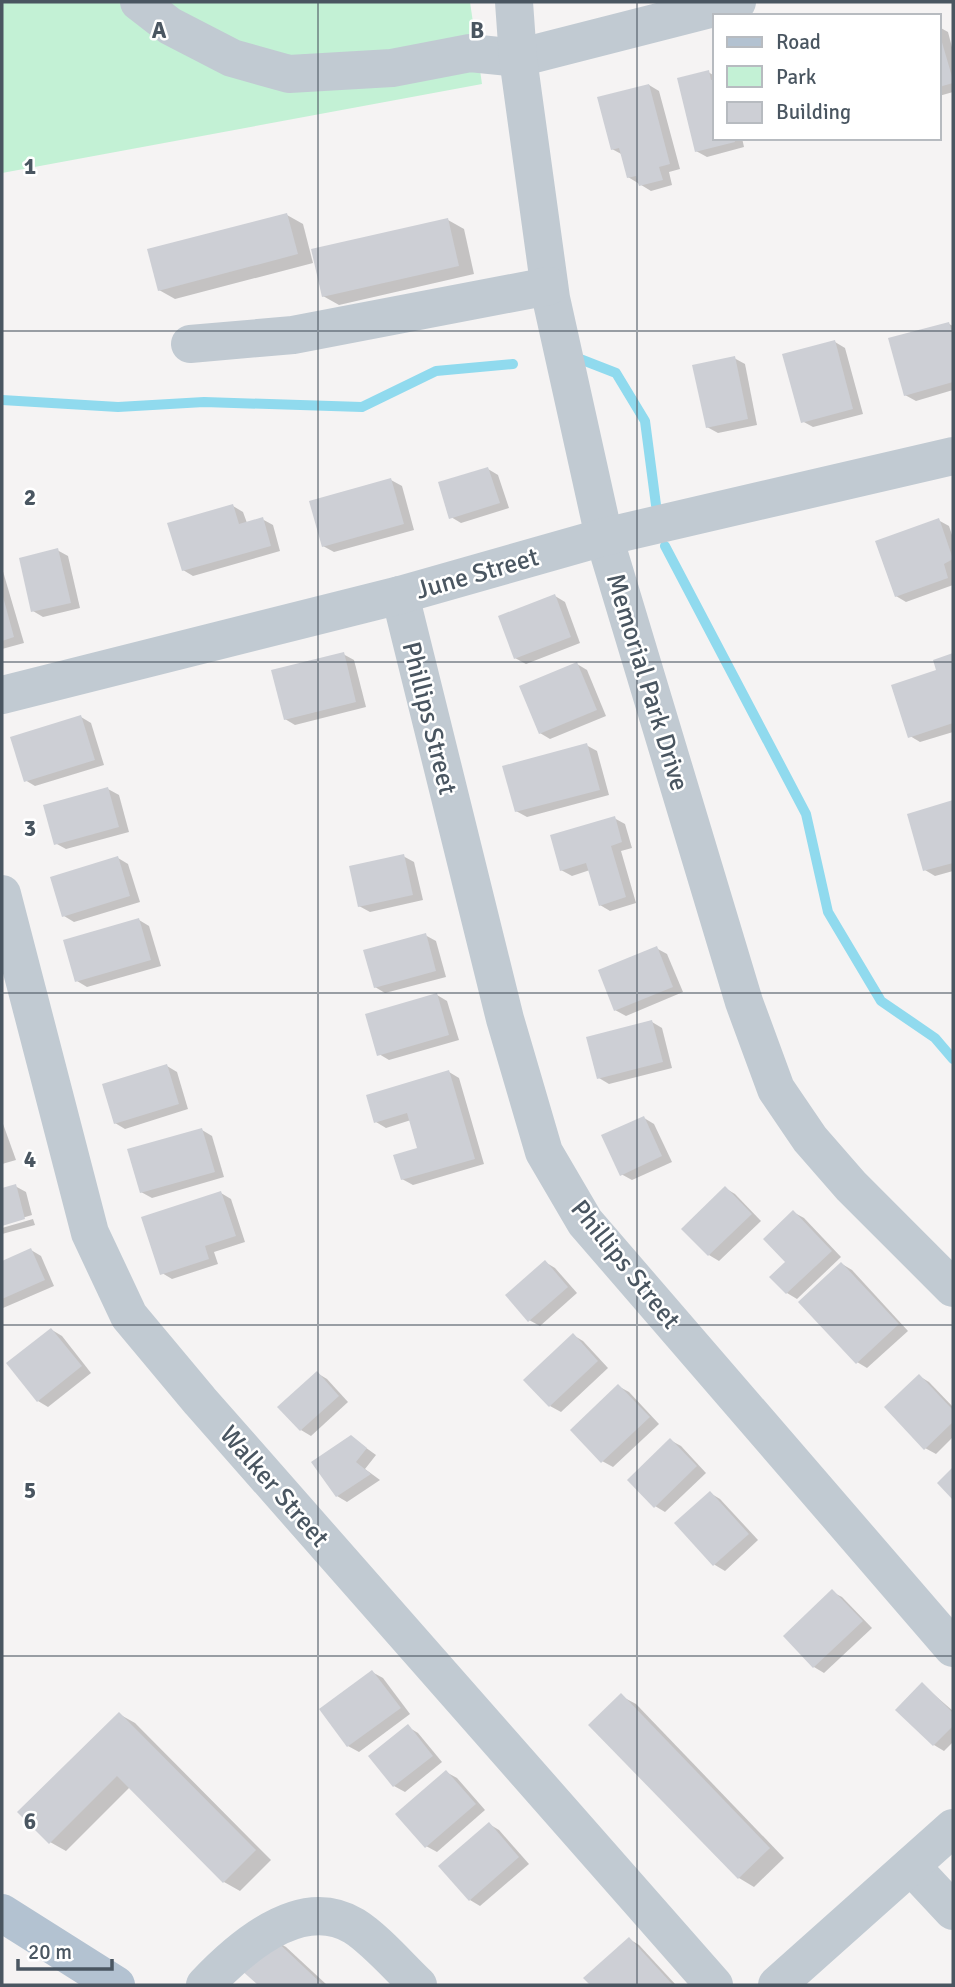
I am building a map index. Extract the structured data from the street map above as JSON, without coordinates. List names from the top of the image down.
{
  "streets": {
    "street": [
      "June Street",
      "Memorial Park Drive",
      "Phillips Street",
      "Walker Street"
    ]
  },
  "crossings": [
    ["June Street", "Memorial Park Drive"],
    ["June Street", "Phillips Street"]
  ],
  "legend": ["Road", "Park", "Building"],
  "scale_bar": "20 m",
  "grid": {
    "columns": ["A", "B"],
    "rows": [
      "1",
      "2",
      "3",
      "4",
      "5",
      "6"
    ]
  }
}
